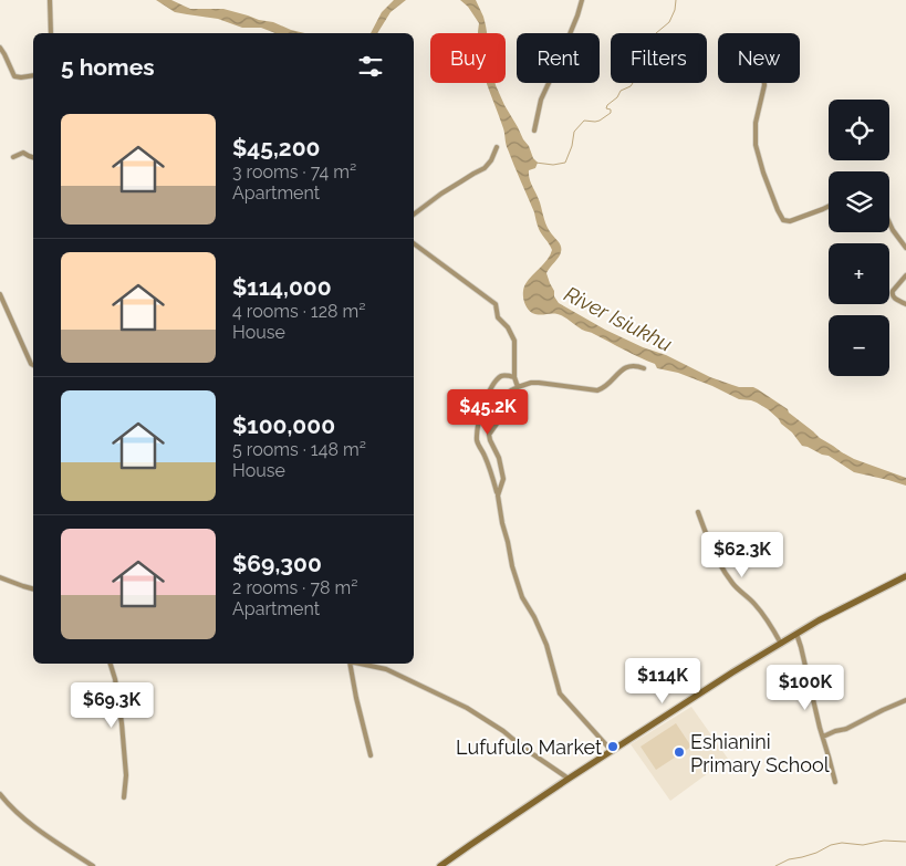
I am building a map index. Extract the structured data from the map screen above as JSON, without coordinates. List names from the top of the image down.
{
  "water": ["River Isiukhu"],
  "places": ["Lufufulo Market", "Eshianini Primary School"],
  "page": {
    "chip": [
      "Buy",
      "Rent",
      "Filters",
      "New"
    ],
    "heading": "5 homes",
    "map_buttons": ["+", "−"],
    "list": [
      {
        "name": "$45,200",
        "note": "3 rooms · 74 m² · Apartment"
      },
      {
        "name": "$114,000",
        "note": "4 rooms · 128 m² · House"
      },
      {
        "name": "$100,000",
        "note": "5 rooms · 148 m² · House"
      },
      {
        "name": "$69,300",
        "note": "2 rooms · 78 m² · Apartment"
      }
    ],
    "price": [
      "$45.2K",
      "$62.3K",
      "$114K",
      "$100K",
      "$69.3K"
    ]
  }
}
